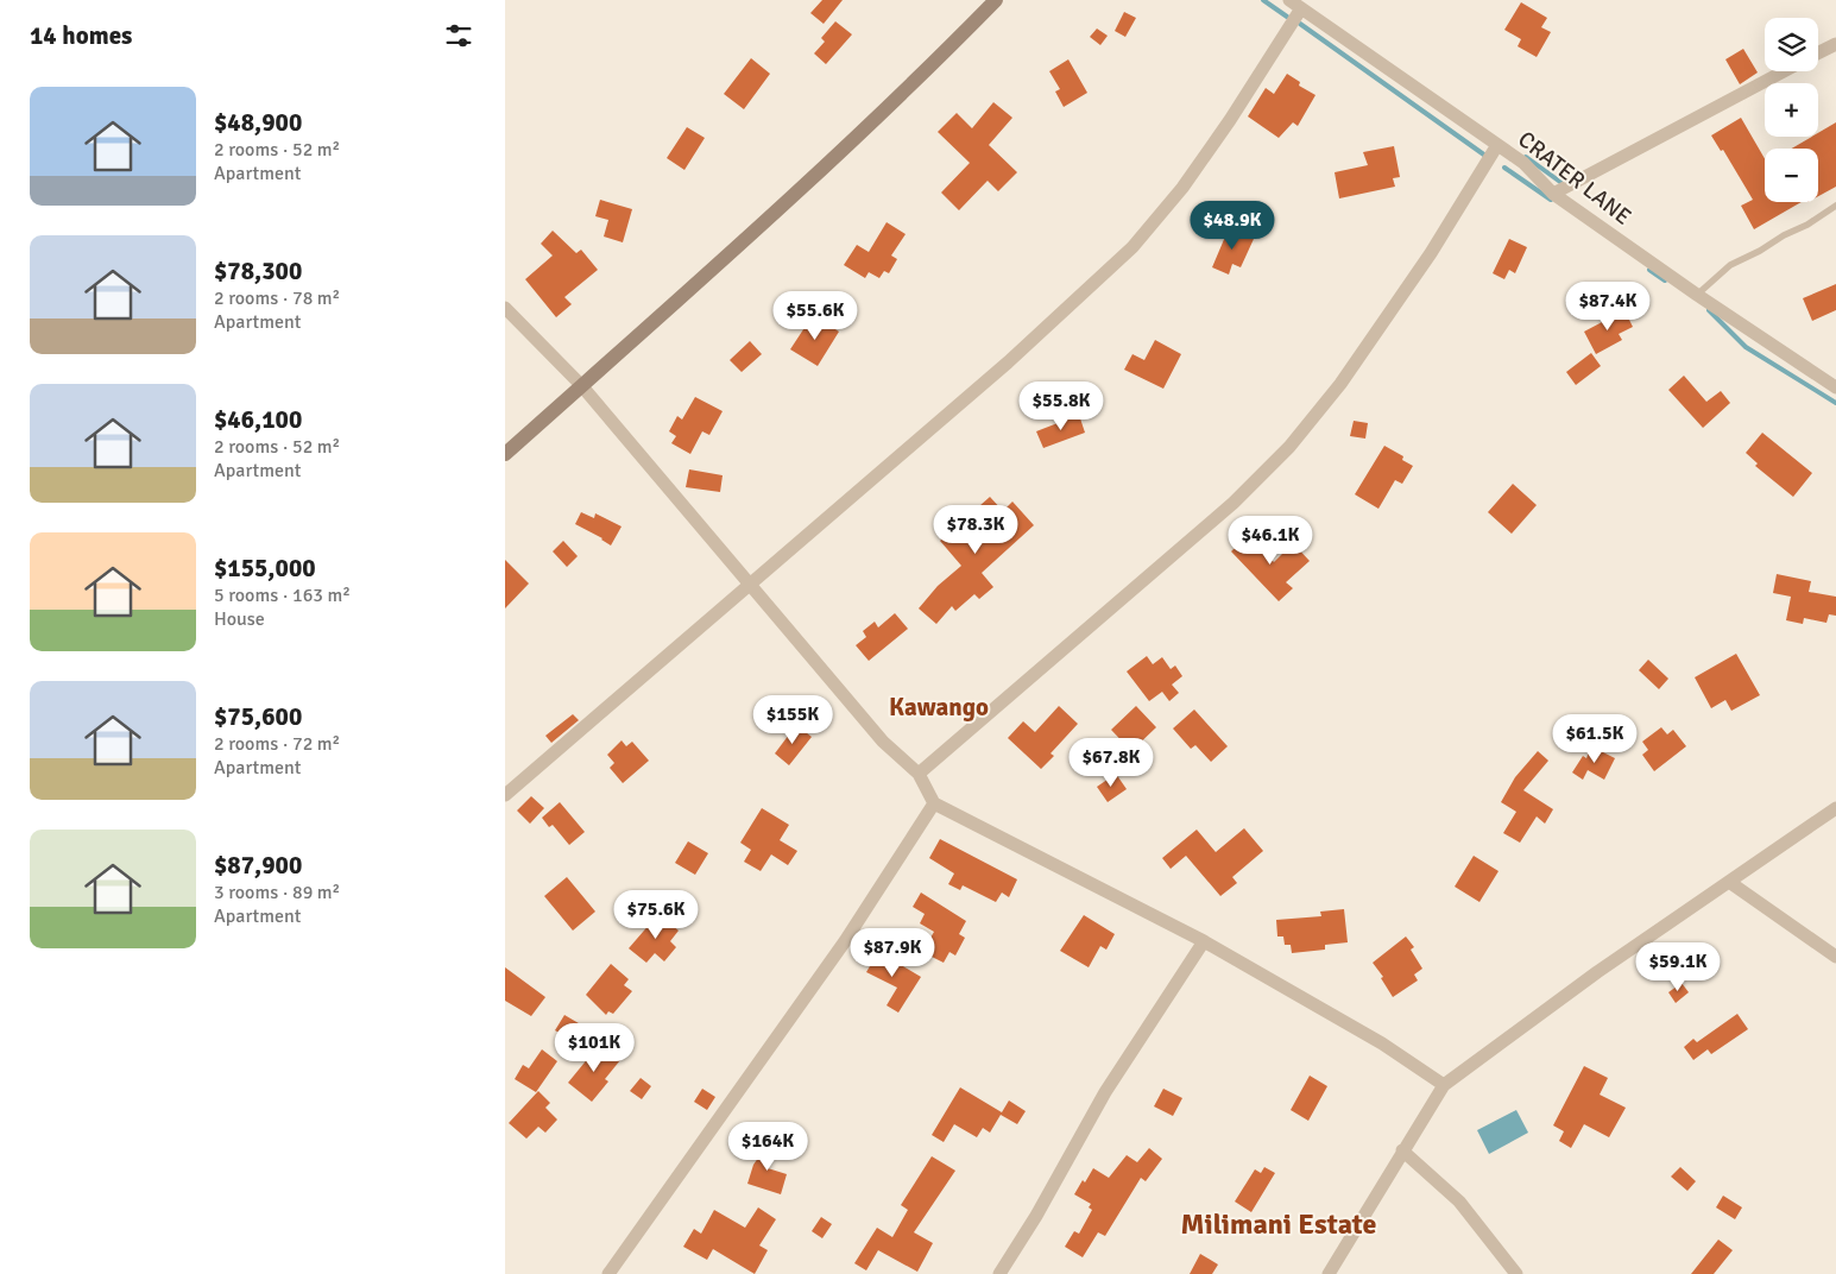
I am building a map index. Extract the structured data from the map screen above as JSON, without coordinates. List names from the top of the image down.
{
  "streets": {
    "street": ["CRATER LANE"]
  },
  "districts": ["Kawango", "Milimani Estate"],
  "page": {
    "heading": "14 homes",
    "map_buttons": ["+", "−"],
    "list": [
      {
        "name": "$48,900",
        "note": "2 rooms · 52 m² · Apartment"
      },
      {
        "name": "$78,300",
        "note": "2 rooms · 78 m² · Apartment"
      },
      {
        "name": "$46,100",
        "note": "2 rooms · 52 m² · Apartment"
      },
      {
        "name": "$155,000",
        "note": "5 rooms · 163 m² · House"
      },
      {
        "name": "$75,600",
        "note": "2 rooms · 72 m² · Apartment"
      },
      {
        "name": "$87,900",
        "note": "3 rooms · 89 m² · Apartment"
      }
    ],
    "price": [
      "$48.9K",
      "$87.4K",
      "$55.6K",
      "$55.8K",
      "$78.3K",
      "$46.1K",
      "$155K",
      "$61.5K",
      "$67.8K",
      "$75.6K",
      "$87.9K",
      "$59.1K",
      "$101K",
      "$164K"
    ]
  }
}
